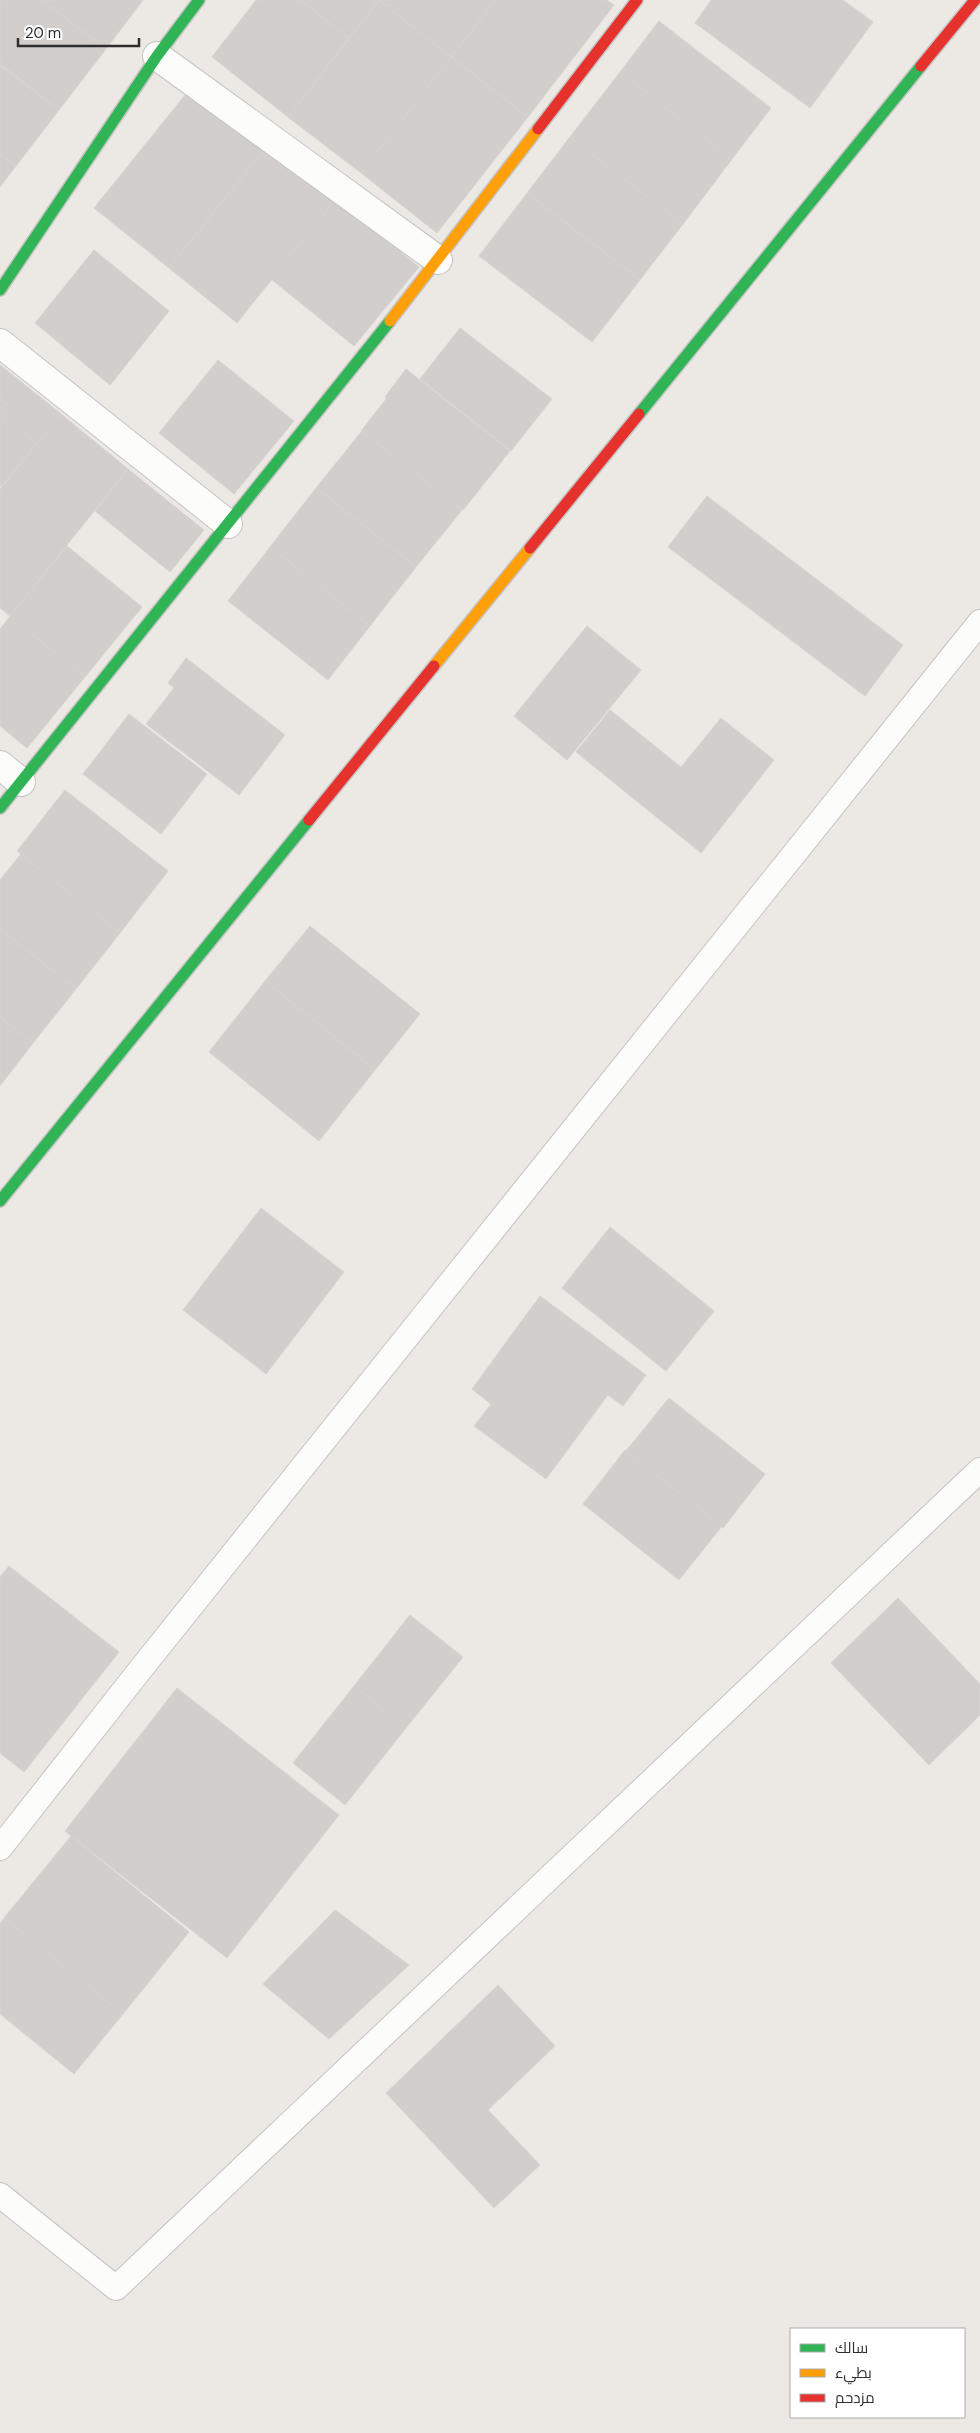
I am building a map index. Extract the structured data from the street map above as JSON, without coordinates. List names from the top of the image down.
{
  "legend": ["سالك", "بطيء", "مزدحم"],
  "scale_bar": "20 m"
}
